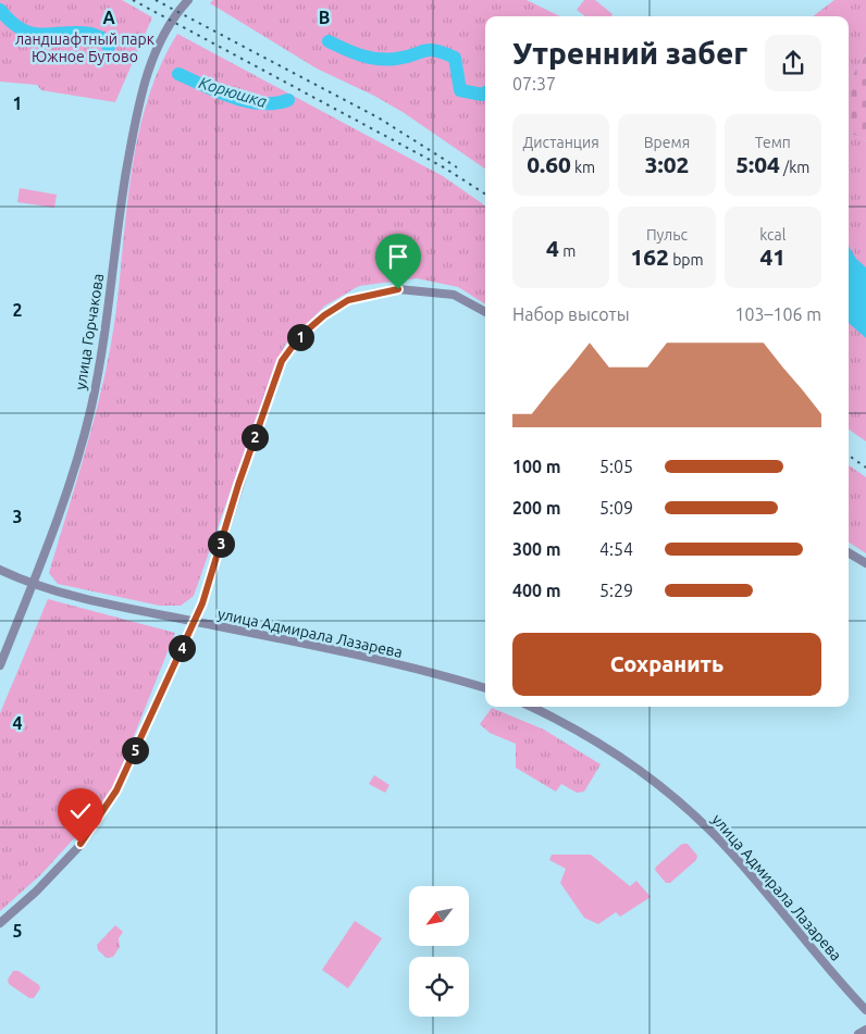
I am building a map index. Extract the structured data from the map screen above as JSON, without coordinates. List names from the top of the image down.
{
  "streets": {
    "street": ["улица Горчакова", "улица Адмирала Лазарева"]
  },
  "crossings": [
    ["улица Горчакова", "улица Адмирала Лазарева"]
  ],
  "water": ["Корюшка"],
  "parks": ["ландшафтный парк Южное Бутово"],
  "north": "bottom left",
  "page": {
    "heading": ["Утренний забег", "07:37"],
    "stats": [
      ["Дистанция", "0.60 km"],
      ["Время", "3:02"],
      ["Темп", "5:04 /km"],
      ["4 m"],
      ["Пульс", "162 bpm"],
      ["kcal", "41"]
    ],
    "chart": ["Набор высоты", "103–106 m"],
    "pins": [
      "1",
      "2",
      "3",
      "4",
      "5"
    ],
    "list": [
      {
        "name": "100 m",
        "note": "5:05"
      },
      {
        "name": "200 m",
        "note": "5:09"
      },
      {
        "name": "300 m",
        "note": "4:54"
      },
      {
        "name": "400 m",
        "note": "5:29"
      }
    ],
    "buttons": "Сохранить"
  },
  "grid": {
    "columns": ["A", "B"],
    "rows": [
      "1",
      "2",
      "3",
      "4",
      "5"
    ]
  }
}
